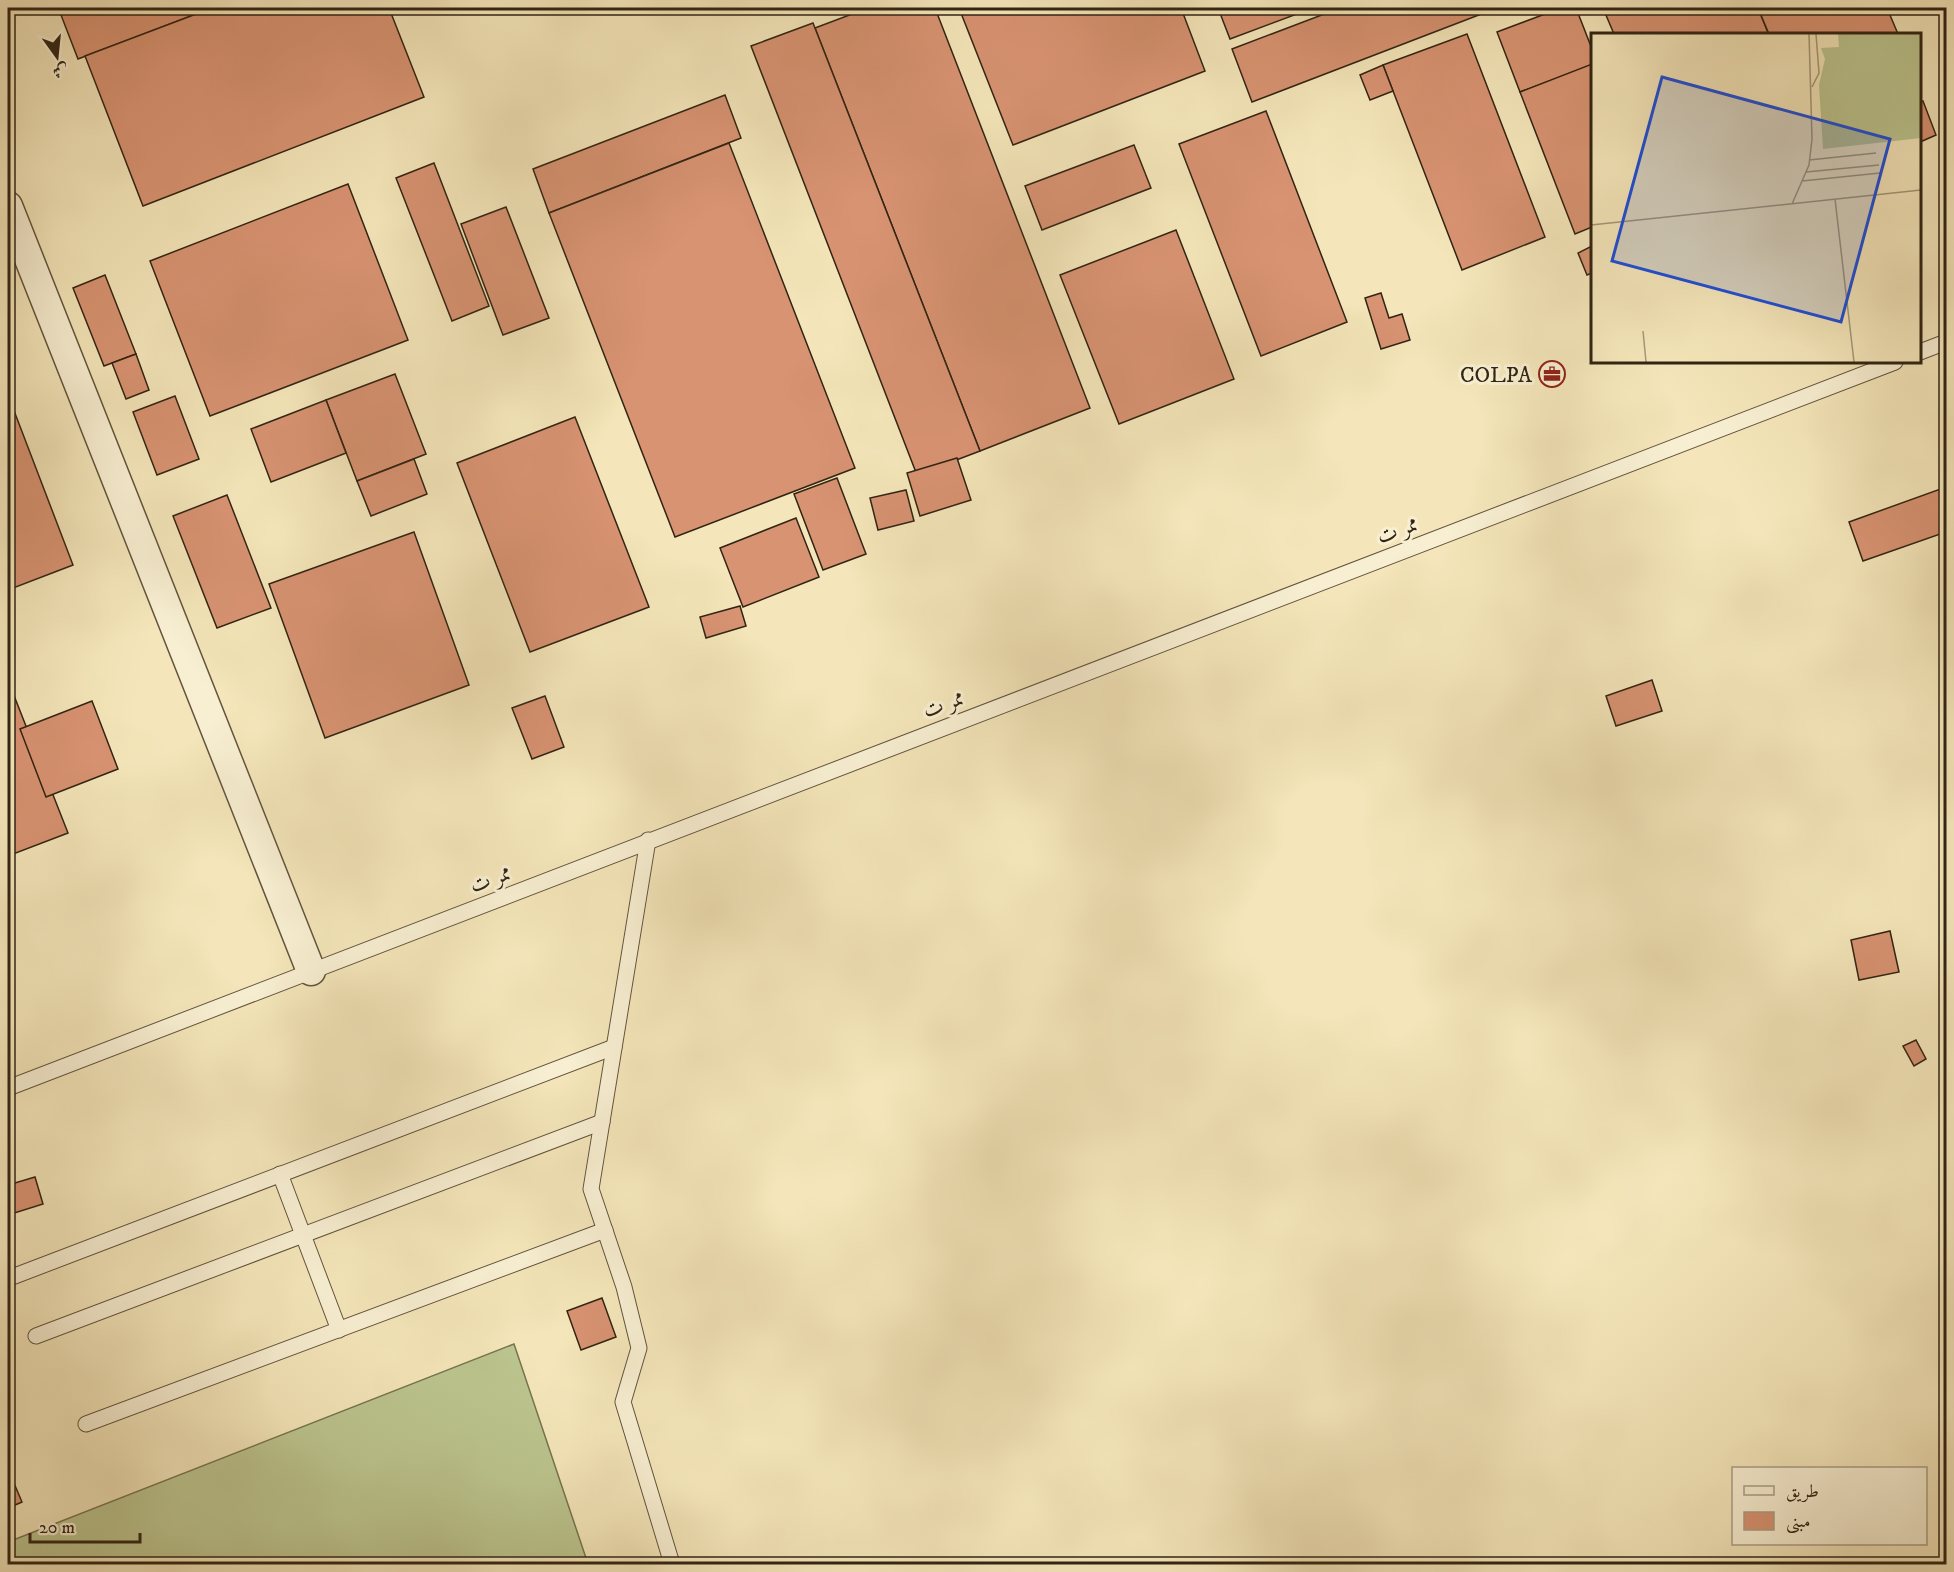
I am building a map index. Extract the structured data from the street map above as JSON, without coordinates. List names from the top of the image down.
{
  "streets": {
    "lane": ["ممر ت"]
  },
  "places": {
    "office": ["COLPA"]
  },
  "legend": ["طريق", "مبنى"],
  "scale_bar": "20 m",
  "north": "bottom"
}
